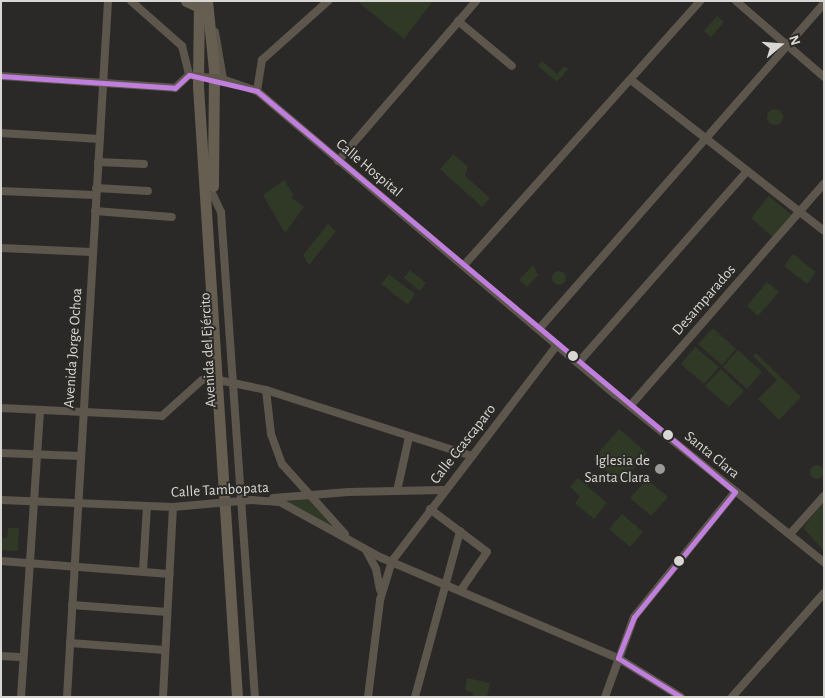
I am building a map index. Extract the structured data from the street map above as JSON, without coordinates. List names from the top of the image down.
{
  "streets": {
    "main road": ["Avenida del Ejército"],
    "street": [
      "Calle Hospital",
      "Desamparados",
      "Avenida Jorge Ochoa",
      "Calle Ccascaparo",
      "Santa Clara",
      "Calle Tambopata"
    ]
  },
  "crossings": [
    ["Calle Hospital", "Santa Clara"],
    ["Desamparados", "Santa Clara"],
    ["Avenida Jorge Ochoa", "Calle Tambopata"],
    ["Calle Ccascaparo", "Santa Clara"],
    ["Calle Ccascaparo", "Calle Tambopata"]
  ],
  "places": ["Iglesia de Santa Clara"],
  "north": "right"
}
